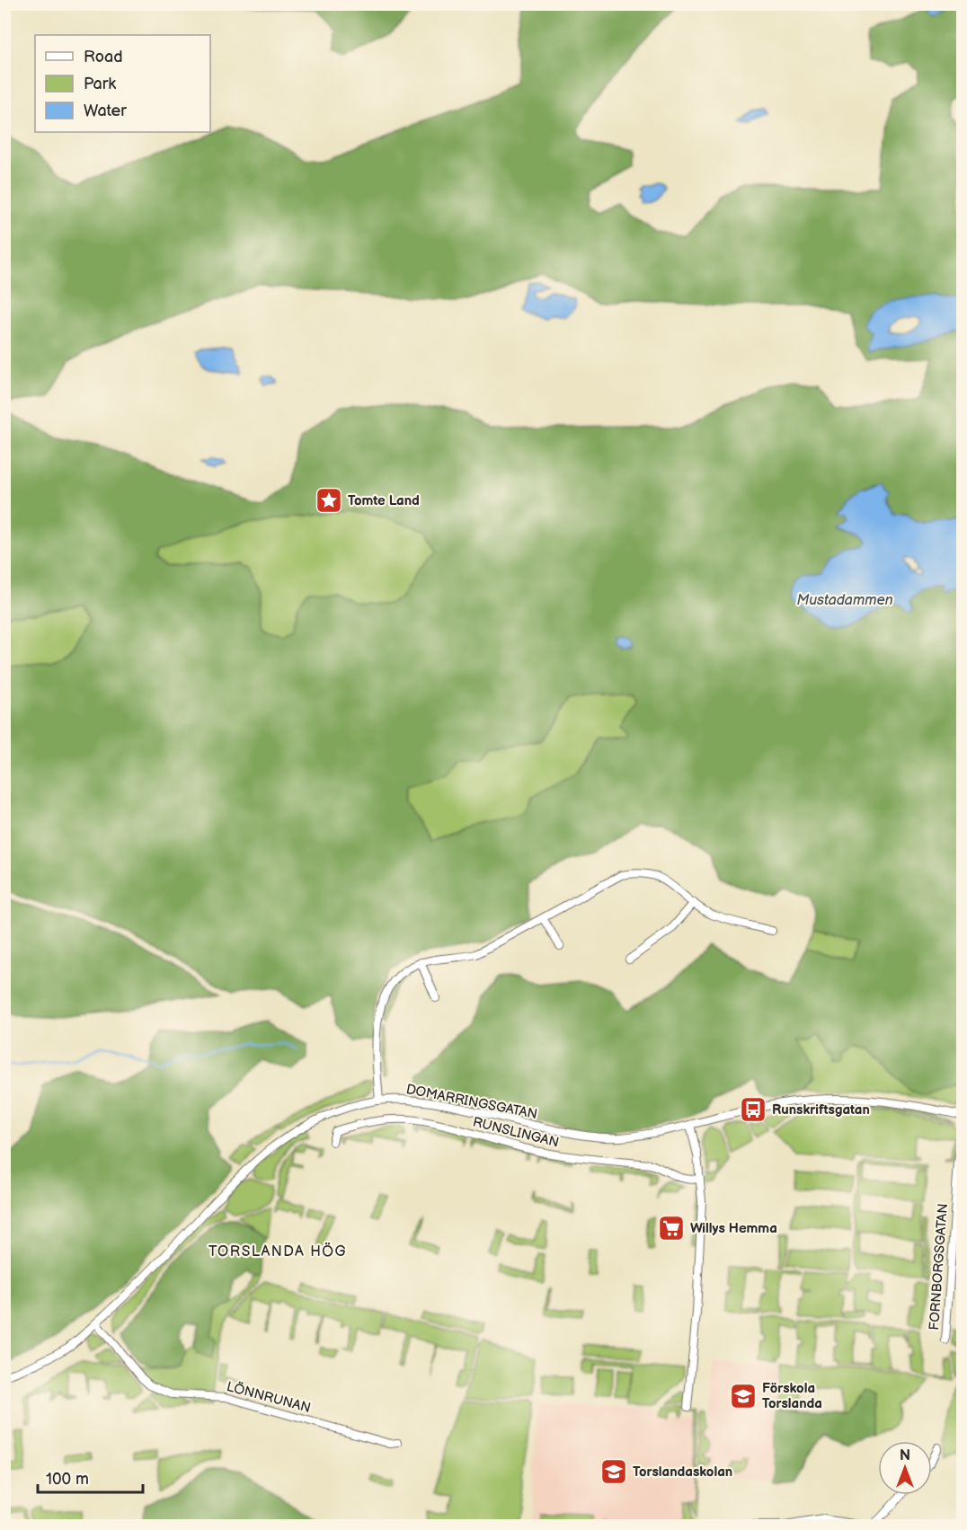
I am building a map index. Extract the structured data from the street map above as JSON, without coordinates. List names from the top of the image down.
{
  "streets": {
    "street": [
      "DOMARRINGSGATAN",
      "RUNSLINGAN",
      "FORNBORGSGATAN",
      "LÖNNRUNAN"
    ]
  },
  "crossings": [
    ["DOMARRINGSGATAN", "LÖNNRUNAN"]
  ],
  "districts": ["TORSLANDA HÖG"],
  "water": ["Mustadammen"],
  "places": {
    "place": ["Tomte Land"],
    "bus stop": ["Runskriftsgatan"],
    "supermarket": ["Willys Hemma"],
    "school or university": ["Förskola Torslanda", "Torslandaskolan"]
  },
  "legend": ["Road", "Park", "Water"],
  "scale_bar": "100 m",
  "north": "top"
}
